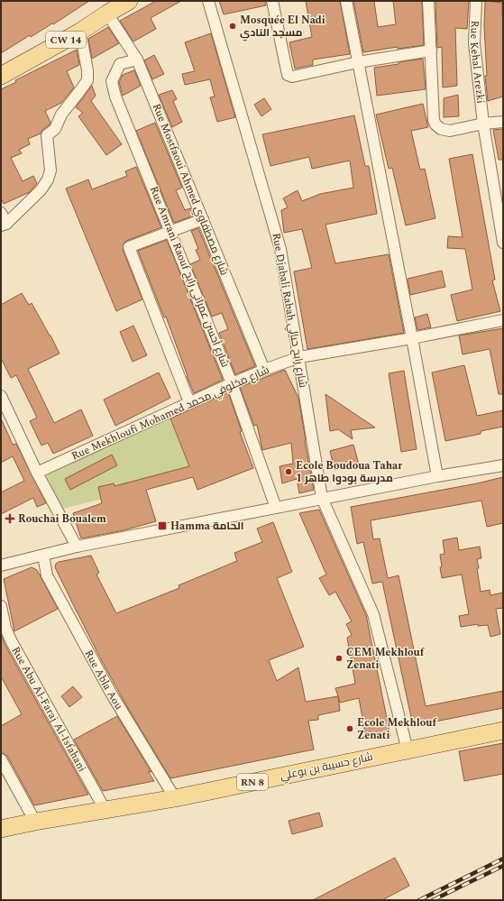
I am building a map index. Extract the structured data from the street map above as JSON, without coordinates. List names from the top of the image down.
{
  "streets": {
    "main road": ["CW 14", "شارع حسيبة بن بوعلي", "RN 8"],
    "street": [
      "Rue Kehal Arezki",
      "Rue Mostfaoui Ahmed شارع مصطفاوي",
      "Rue Amrani Raouf شارع أحسن عمراني رابح",
      "Rue Djabali Rabah شارع رابح جبالي",
      "Rue Mekhloufi Mohamed شارع مخلوفي محمد",
      "Rue Abla Aou",
      "Rue Abu Al-Faraj Al-Isfahani"
    ]
  },
  "crossings": [
    ["CW 14", "Rue Mostfaoui Ahmed شارع مصطفاوي"],
    ["Rue Mostfaoui Ahmed شارع مصطفاوي", "Rue Amrani Raouf شارع أحسن عمراني رابح"],
    ["Rue Mostfaoui Ahmed شارع مصطفاوي", "Rue Mekhloufi Mohamed شارع مخلوفي محمد"],
    ["Rue Amrani Raouf شارع أحسن عمراني رابح", "Rue Mekhloufi Mohamed شارع مخلوفي محمد"],
    ["Rue Djabali Rabah شارع رابح جبالي", "Rue Mekhloufi Mohamed شارع مخلوفي محمد"],
    ["Rue Djabali Rabah شارع رابح جبالي", "شارع حسيبة بن بوعلي"],
    ["Rue Abla Aou", "شارع حسيبة بن بوعلي"],
    ["Rue Abu Al-Faraj Al-Isfahani", "شارع حسيبة بن بوعلي"]
  ],
  "places": {
    "other": [
      "Mosquée El Nadi مسجد النادي",
      "Ecole Boudoua Tahar 1 مدرسة بودوا طاهر",
      "CEM Mekhlouf Zenati",
      "Ecole Mekhlouf Zenati"
    ],
    "health": ["Rouchai Boualem"],
    "transit": ["Hamma الحامة"]
  }
}
